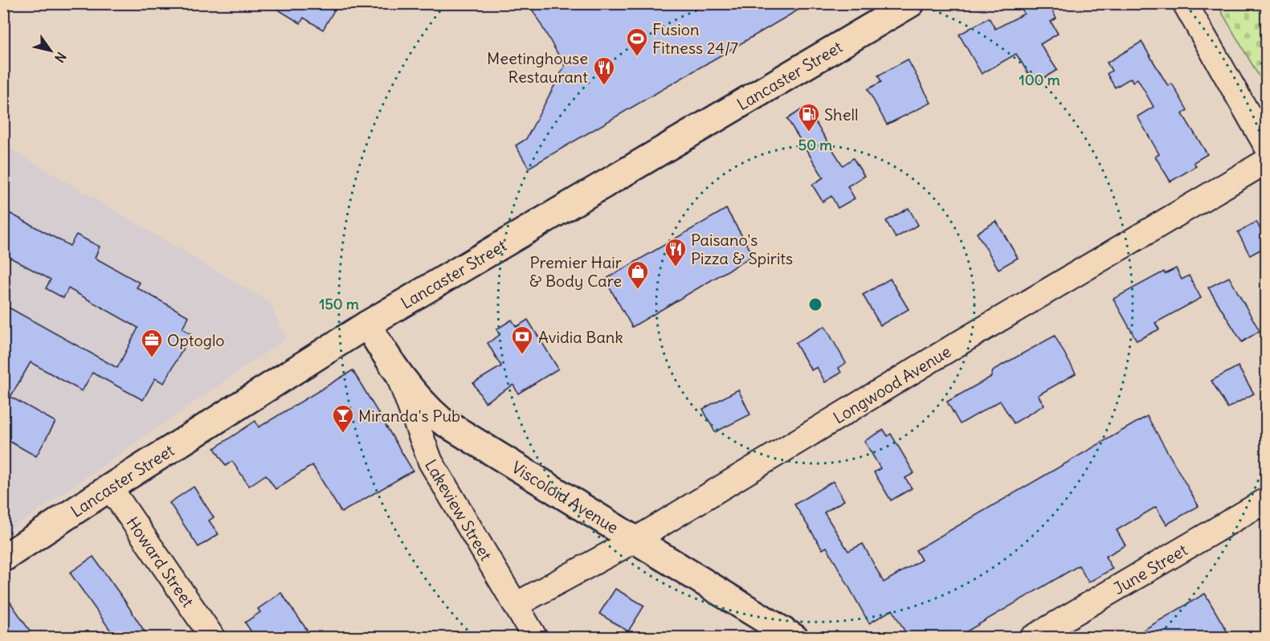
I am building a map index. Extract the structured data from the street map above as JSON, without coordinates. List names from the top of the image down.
{
  "streets": {
    "main road": ["Lancaster Street", "Viscoloid Avenue"],
    "street": [
      "Longwood Avenue",
      "Lakeview Street",
      "Howard Street",
      "June Street"
    ]
  },
  "crossings": [
    ["Lancaster Street", "Viscoloid Avenue"],
    ["Lancaster Street", "Howard Street"],
    ["Longwood Avenue", "Viscoloid Avenue"],
    ["Longwood Avenue", "Lakeview Street"],
    ["Viscoloid Avenue", "Lakeview Street"]
  ],
  "places": {
    "sports": ["Fusion Fitness 24/7"],
    "restaurant": ["Meetinghouse Restaurant", "Paisano's Pizza & Spirits"],
    "fuel station": ["Shell"],
    "shop": ["Premier Hair & Body Care"],
    "bank": ["Avidia Bank"],
    "office": ["Optoglo"],
    "bar": ["Miranda's Pub"]
  },
  "north": "bottom right",
  "rings": ["100 m", "50 m", "150 m"]
}
